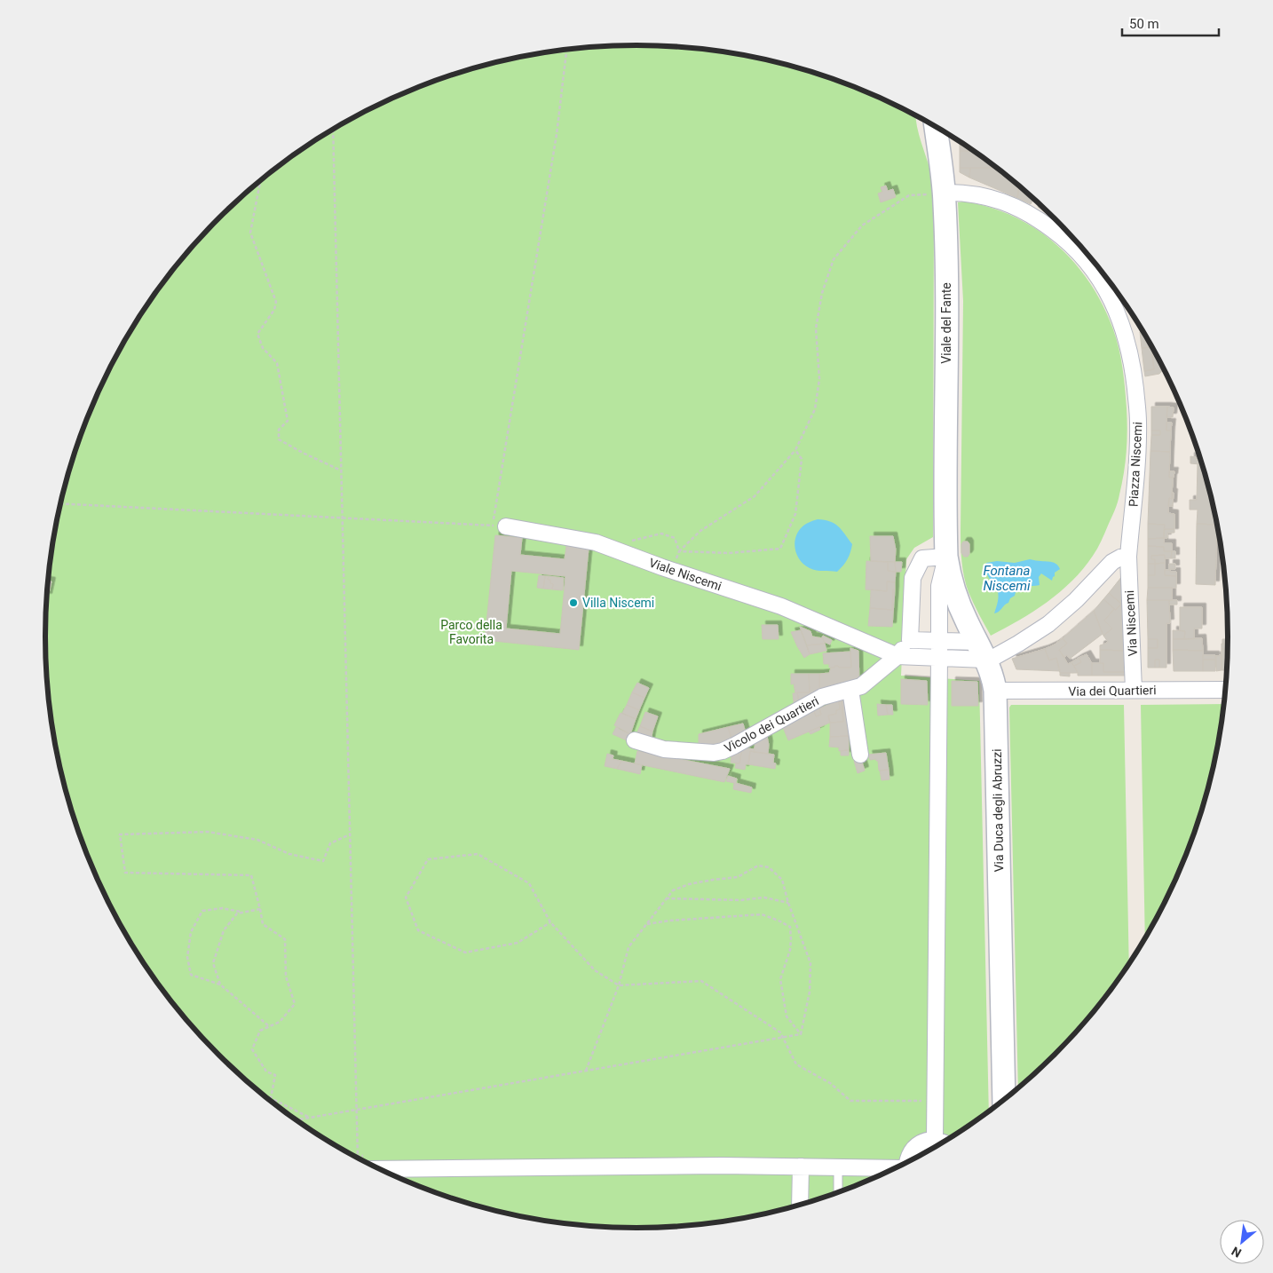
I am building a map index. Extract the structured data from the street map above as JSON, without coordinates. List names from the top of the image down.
{
  "streets": {
    "street": [
      "Viale del Fante",
      "Piazza Niscemi",
      "Viale Niscemi",
      "Via Niscemi",
      "Via dei Quartieri",
      "Vicolo dei Quartieri",
      "Via Duca degli Abruzzi"
    ]
  },
  "crossings": [
    ["Viale del Fante", "Piazza Niscemi"],
    ["Viale del Fante", "Via Duca degli Abruzzi"],
    ["Piazza Niscemi", "Via Niscemi"],
    ["Viale Niscemi", "Vicolo dei Quartieri"],
    ["Via Niscemi", "Via dei Quartieri"],
    ["Via dei Quartieri", "Via Duca degli Abruzzi"]
  ],
  "water": ["Fontana Niscemi"],
  "parks": ["Parco della Favorita"],
  "places": ["Villa Niscemi"],
  "scale_bar": "50 m",
  "north": "bottom left"
}
